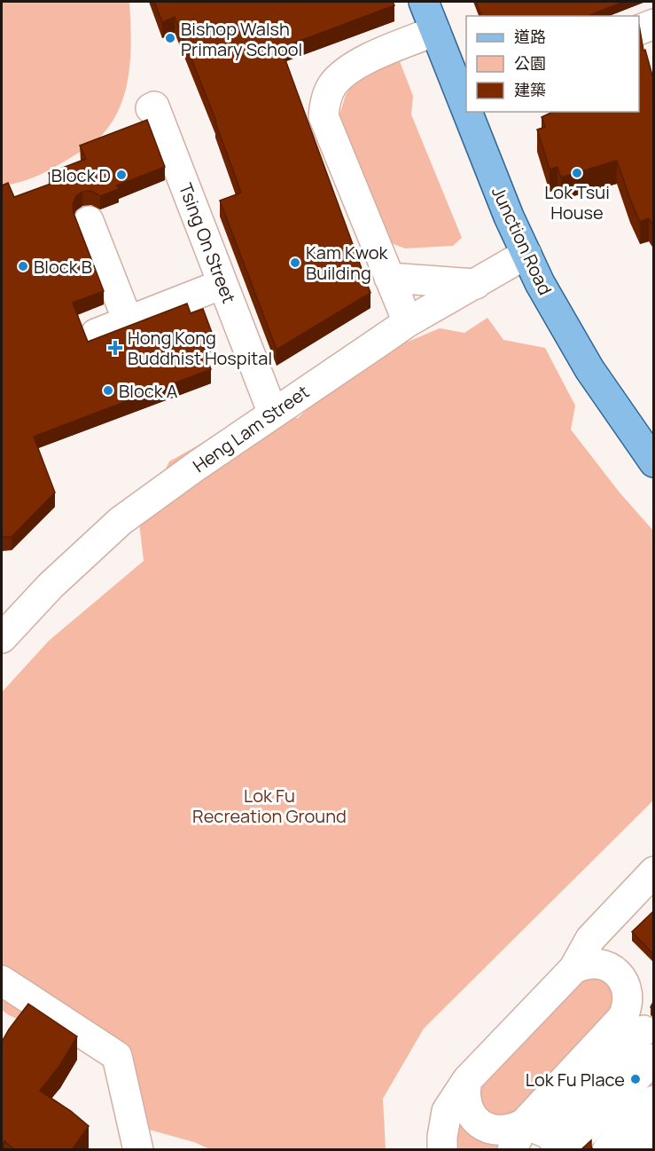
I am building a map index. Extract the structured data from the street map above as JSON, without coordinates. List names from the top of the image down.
{
  "streets": {
    "main road": ["Junction Road"],
    "street": ["Tsing On Street", "Heng Lam Street"]
  },
  "crossings": [
    ["Junction Road", "Heng Lam Street"],
    ["Tsing On Street", "Heng Lam Street"]
  ],
  "parks": ["Lok Fu Recreation Ground"],
  "places": {
    "other": [
      "Bishop Walsh Primary School",
      "Lok Tsui House",
      "Block D",
      "Kam Kwok Building",
      "Block B",
      "Block A",
      "Lok Fu Place"
    ],
    "health": ["Hong Kong Buddhist Hospital"]
  },
  "legend": ["道路", "公園", "建築"]
}
